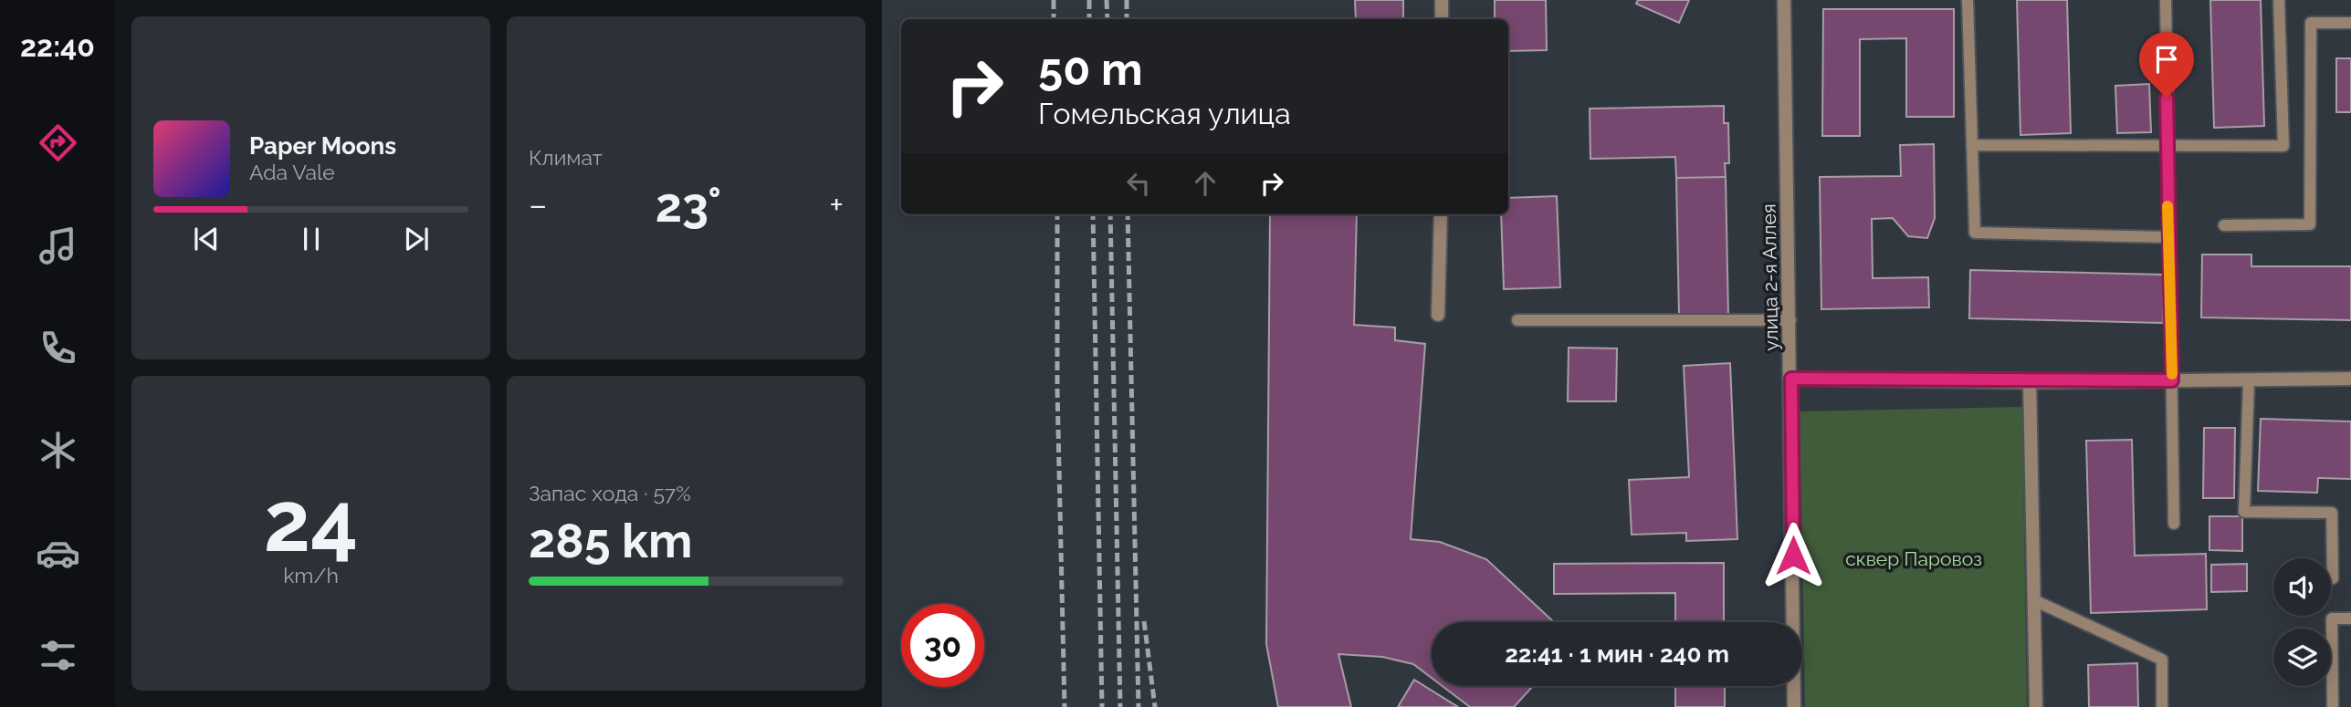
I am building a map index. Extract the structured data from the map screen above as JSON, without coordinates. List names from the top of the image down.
{
  "streets": {
    "street": ["улица 2-я Аллея"]
  },
  "parks": ["сквер Паровоз"],
  "page": {
    "tabs": "22:40",
    "tile": [
      "Климат",
      ["24", "km/h"],
      ["Запас хода · 57%", "285 km"]
    ],
    "turn": ["50 m", "Гомельская улица"],
    "song": ["Paper Moons", "Ada Vale"],
    "heat": ["−", "23°", "+"],
    "limit": "30",
    "trip": "22:41 · 1 мин · 240 m"
  }
}
